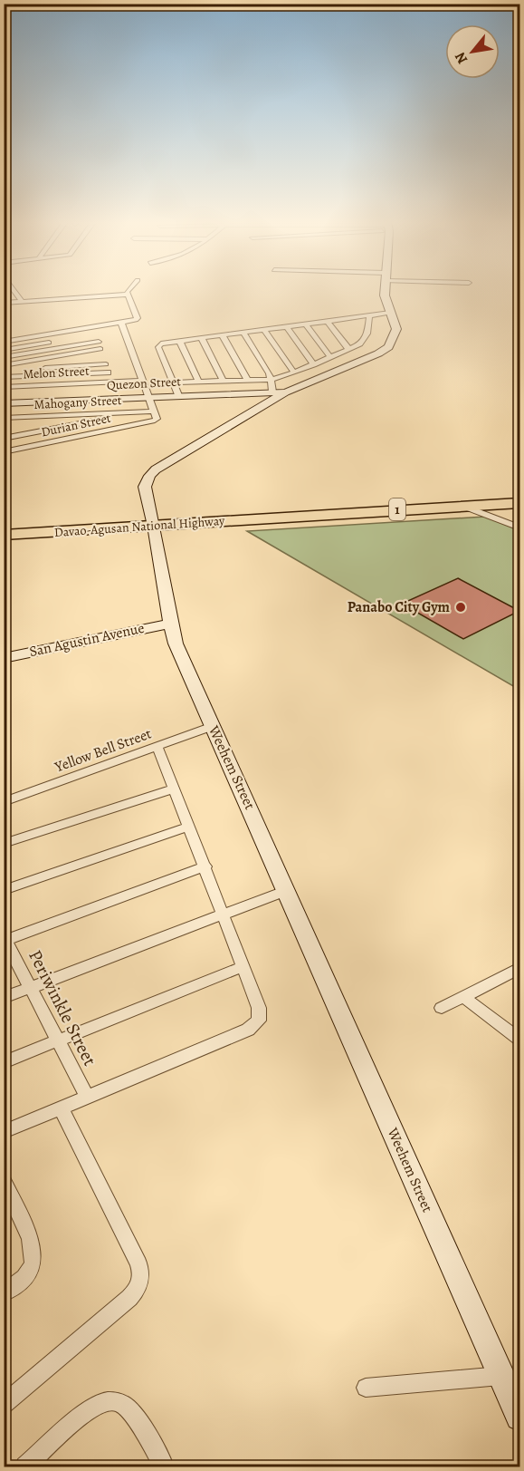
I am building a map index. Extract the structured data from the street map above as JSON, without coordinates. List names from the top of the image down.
{
  "streets": {
    "highway": ["1", "Davao-Agusan National Highway"],
    "street": [
      "Melon Street",
      "Quezon Street",
      "Mahogany Street",
      "Durian Street",
      "San Agustin Avenue",
      "Yellow Bell Street",
      "Weehem Street",
      "Periwinkle Street"
    ]
  },
  "crossings": [
    ["Quezon Street", "Weehem Street"],
    ["Mahogany Street", "Durian Street"],
    ["Davao-Agusan National Highway", "Weehem Street"],
    ["San Agustin Avenue", "Weehem Street"],
    ["Yellow Bell Street", "Weehem Street"]
  ],
  "places": ["Panabo City Gym"],
  "north": "bottom left"
}
